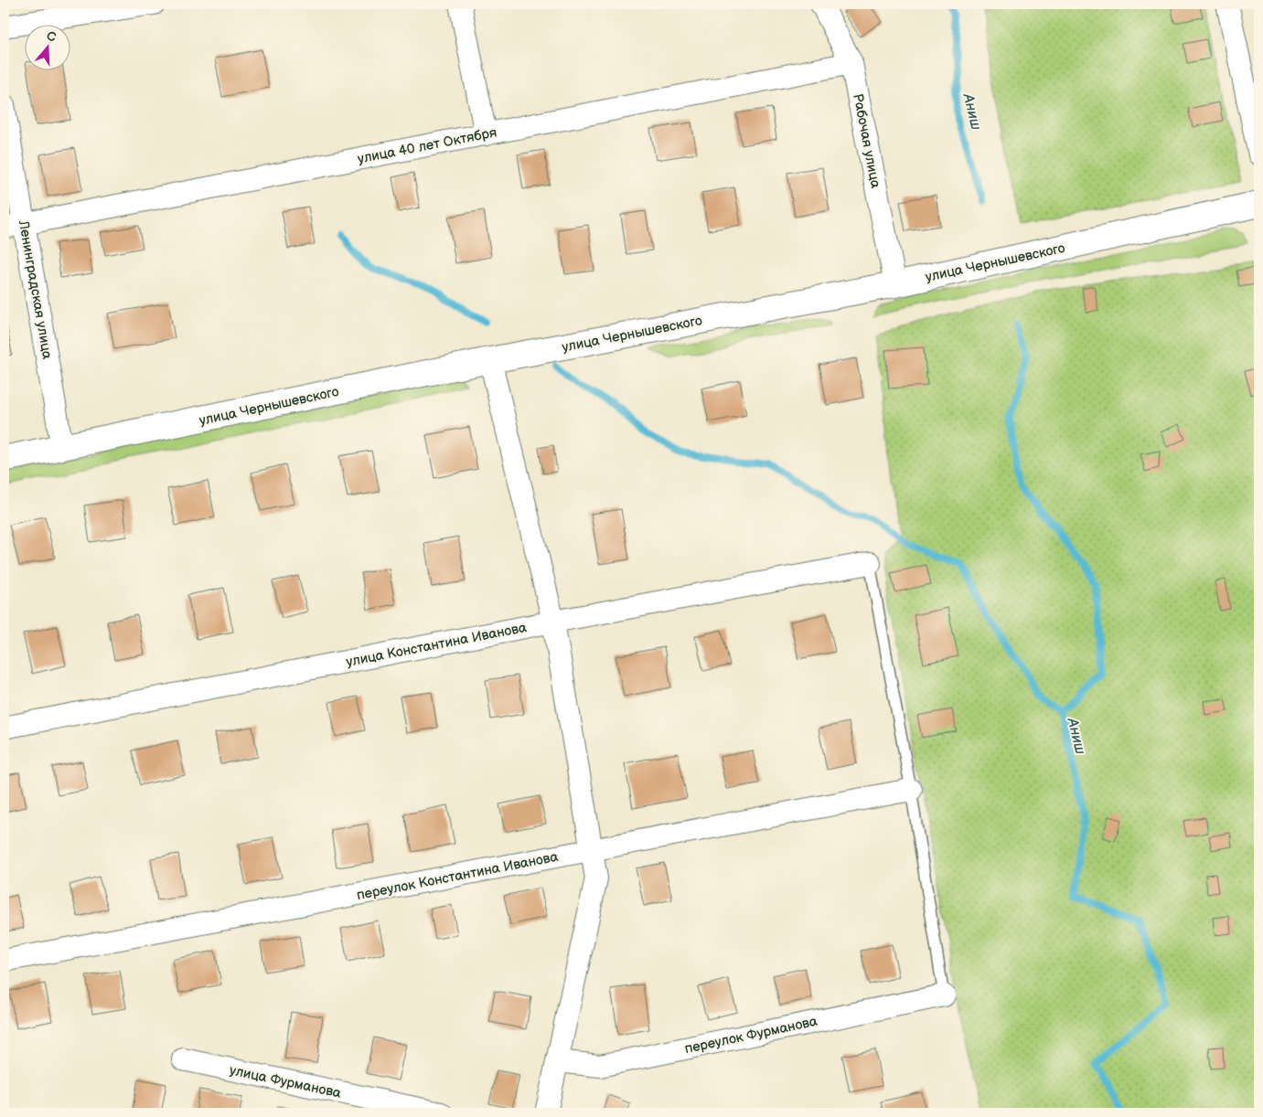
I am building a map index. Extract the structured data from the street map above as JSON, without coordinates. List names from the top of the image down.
{
  "streets": {
    "street": [
      "Рабочая улица",
      "улица 40 лет Октября",
      "улица Чернышевского",
      "Ленинградская улица",
      "улица Константина Иванова",
      "переулок Константина Иванова",
      "переулок Фурманова",
      "улица Фурманова"
    ]
  },
  "crossings": [
    ["Рабочая улица", "улица 40 лет Октября"],
    ["Рабочая улица", "улица Чернышевского"],
    ["улица 40 лет Октября", "Ленинградская улица"],
    ["улица Чернышевского", "Ленинградская улица"]
  ],
  "water": ["Аниш"],
  "north": "top"
}
